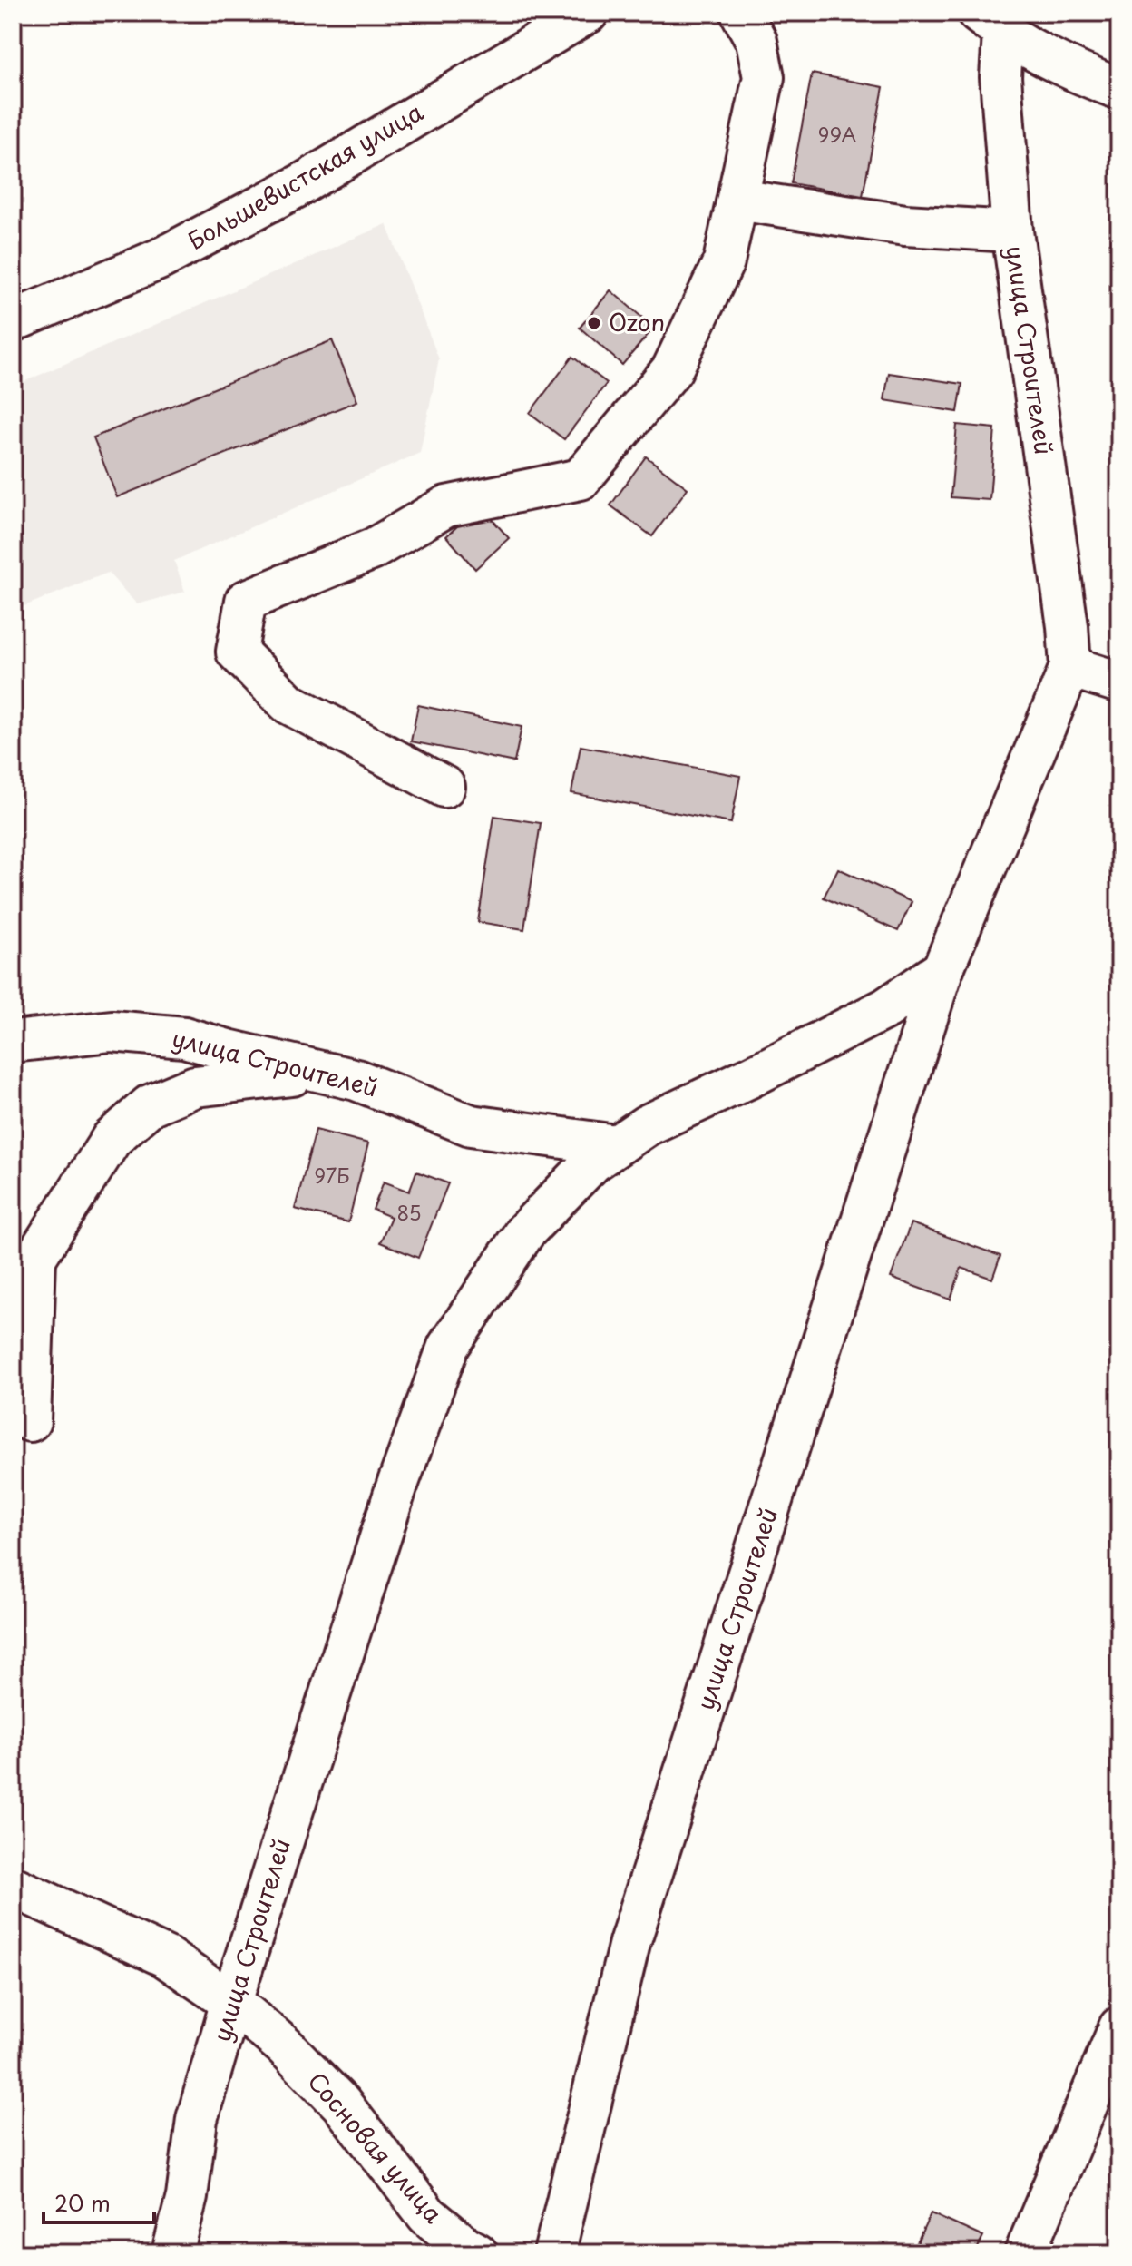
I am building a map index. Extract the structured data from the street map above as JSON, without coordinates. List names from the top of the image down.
{
  "streets": {
    "street": ["Большевистская улица", "улица Строителей", "Сосновая улица"]
  },
  "crossings": [
    ["улица Строителей", "Сосновая улица"]
  ],
  "places": ["Ozon"],
  "house_numbers": ["99А", "97Б", "85"],
  "scale_bar": "20 m"
}
